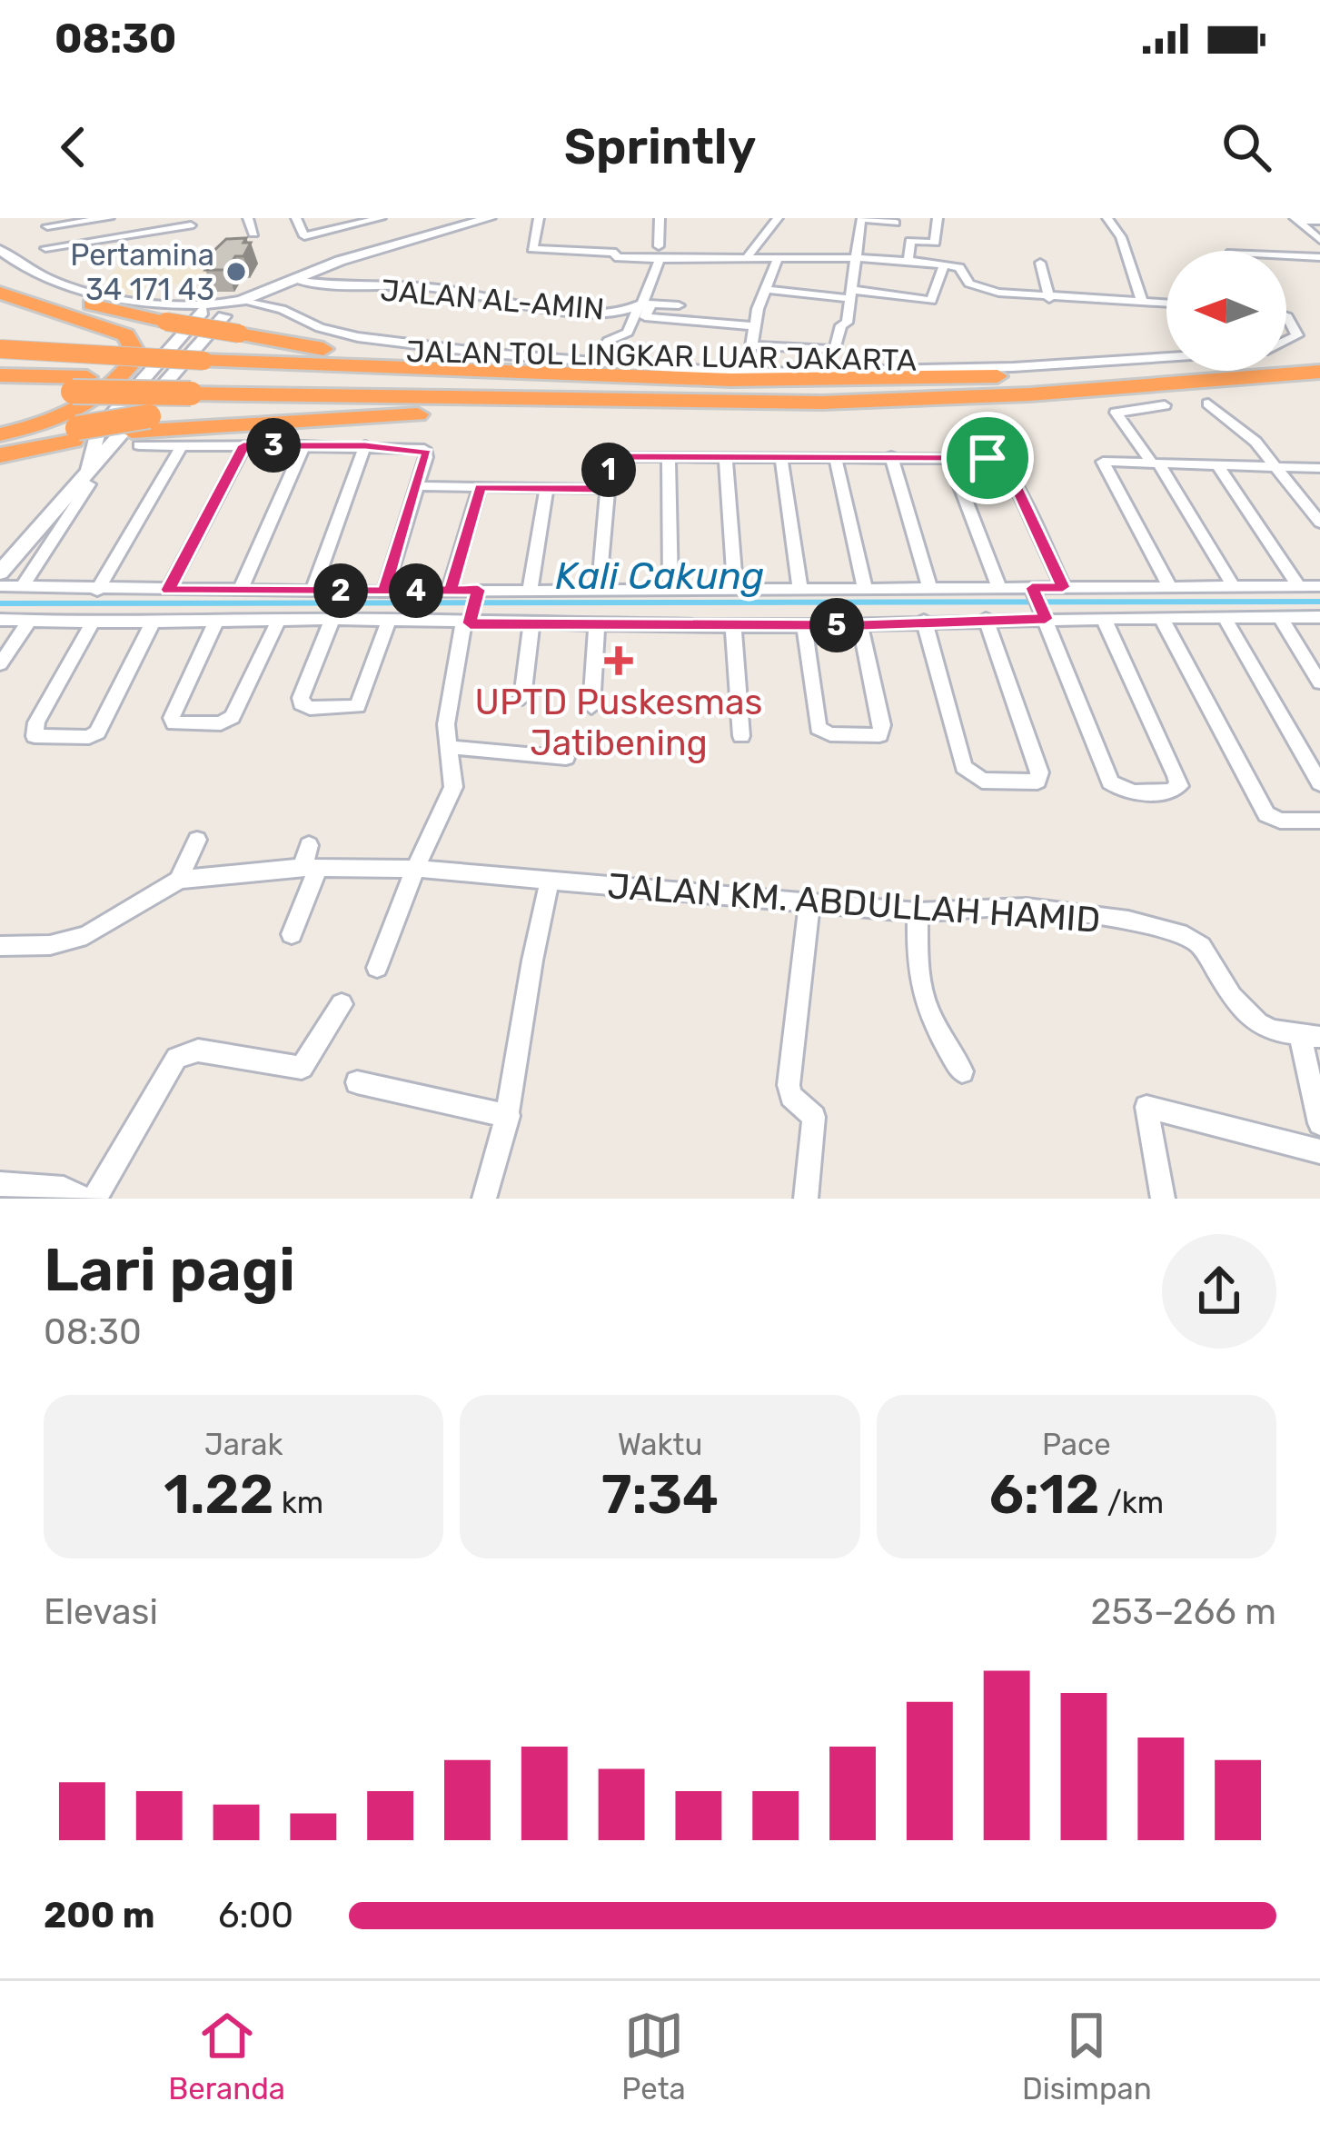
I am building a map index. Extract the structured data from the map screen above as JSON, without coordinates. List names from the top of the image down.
{
  "streets": {
    "highway": ["JALAN TOL LINGKAR LUAR JAKARTA"],
    "street": ["JALAN AL-AMIN", "JALAN KM. ABDULLAH HAMID"]
  },
  "water": ["Kali Cakung"],
  "places": {
    "other": ["Pertamina 34 171 43"],
    "health": ["UPTD Puskesmas Jatibening"]
  },
  "north": "left",
  "page": {
    "status": "08:30",
    "header": "Sprintly",
    "pins": [
      "3",
      "1",
      "2",
      "4",
      "5"
    ],
    "heading": ["Lari pagi", "08:30"],
    "stats": [
      ["Jarak", "1.22 km"],
      ["Waktu", "7:34"],
      ["Pace", "6:12 /km"]
    ],
    "chart": ["Elevasi", "253–266 m"],
    "list": [
      {
        "name": "200 m",
        "note": "6:00"
      }
    ],
    "tabs": ["Beranda", "Peta", "Disimpan"]
  }
}
